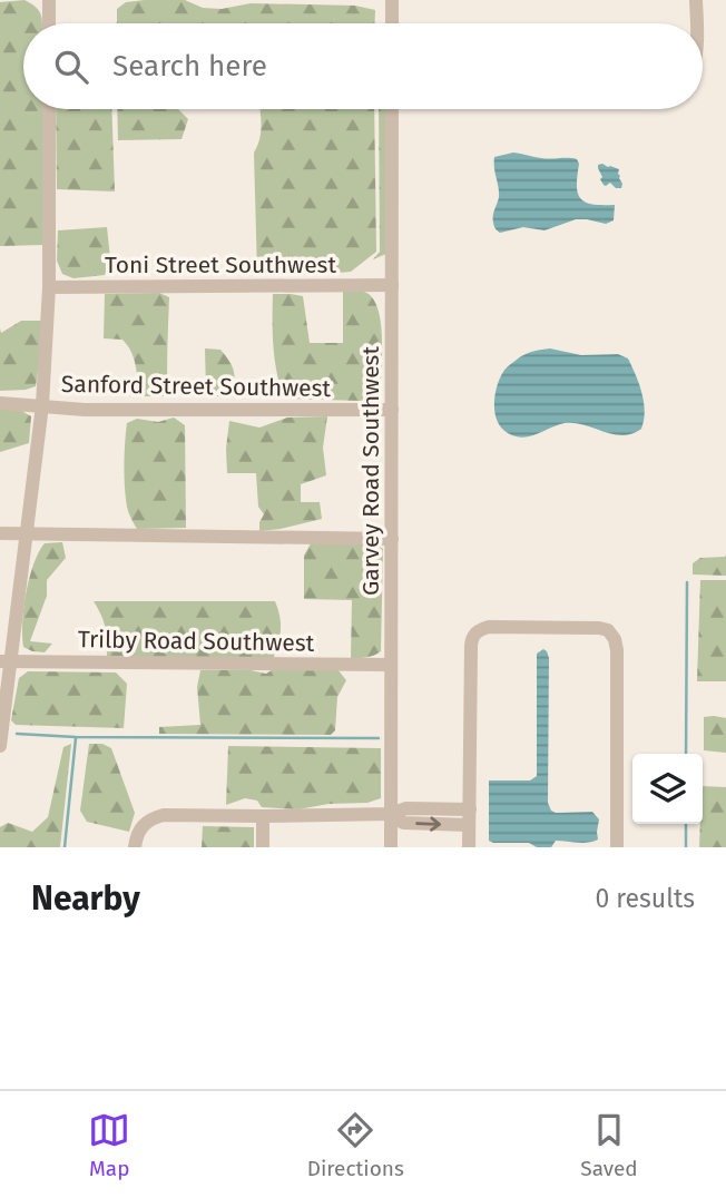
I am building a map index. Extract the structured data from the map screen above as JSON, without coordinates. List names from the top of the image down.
{
  "streets": {
    "street": [
      "Toni Street Southwest",
      "Sanford Street Southwest",
      "Garvey Road Southwest",
      "Trilby Road Southwest"
    ]
  },
  "crossings": [
    ["Toni Street Southwest", "Garvey Road Southwest"],
    ["Sanford Street Southwest", "Garvey Road Southwest"],
    ["Garvey Road Southwest", "Trilby Road Southwest"]
  ],
  "page": {
    "search": "Search here",
    "heading": ["Nearby", "0 results"],
    "nav": ["Map", "Directions", "Saved"]
  }
}
